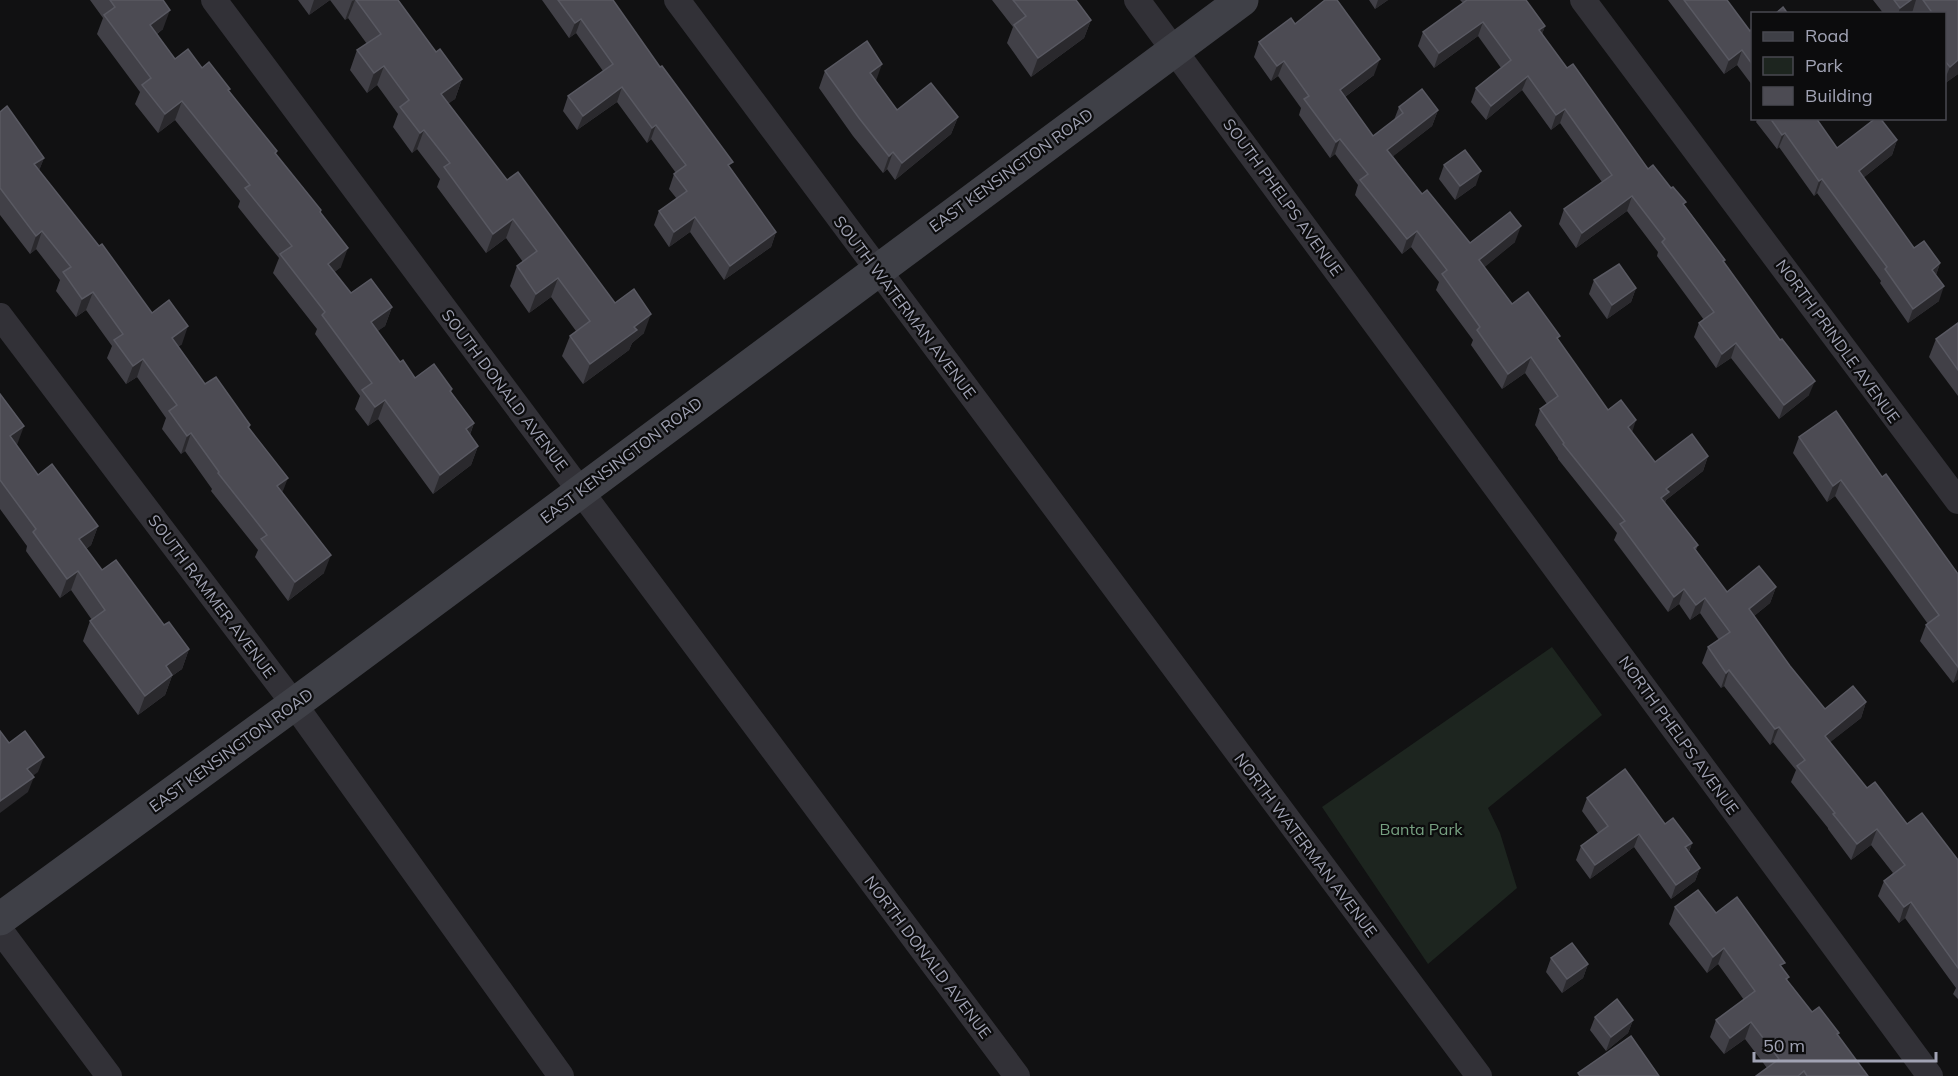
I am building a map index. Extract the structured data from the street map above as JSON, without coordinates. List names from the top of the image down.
{
  "streets": {
    "main road": ["EAST KENSINGTON ROAD"],
    "street": [
      "SOUTH PHELPS AVENUE",
      "SOUTH WATERMAN AVENUE",
      "NORTH PRINDLE AVENUE",
      "SOUTH DONALD AVENUE",
      "SOUTH RAMMER AVENUE",
      "NORTH PHELPS AVENUE",
      "NORTH WATERMAN AVENUE",
      "NORTH DONALD AVENUE"
    ]
  },
  "crossings": [
    ["EAST KENSINGTON ROAD", "SOUTH PHELPS AVENUE"],
    ["EAST KENSINGTON ROAD", "SOUTH WATERMAN AVENUE"],
    ["EAST KENSINGTON ROAD", "SOUTH DONALD AVENUE"],
    ["EAST KENSINGTON ROAD", "SOUTH RAMMER AVENUE"],
    ["SOUTH PHELPS AVENUE", "NORTH PHELPS AVENUE"],
    ["SOUTH WATERMAN AVENUE", "NORTH WATERMAN AVENUE"],
    ["SOUTH DONALD AVENUE", "NORTH DONALD AVENUE"]
  ],
  "parks": ["Banta Park"],
  "legend": ["Road", "Park", "Building"],
  "scale_bar": "50 m"
}
